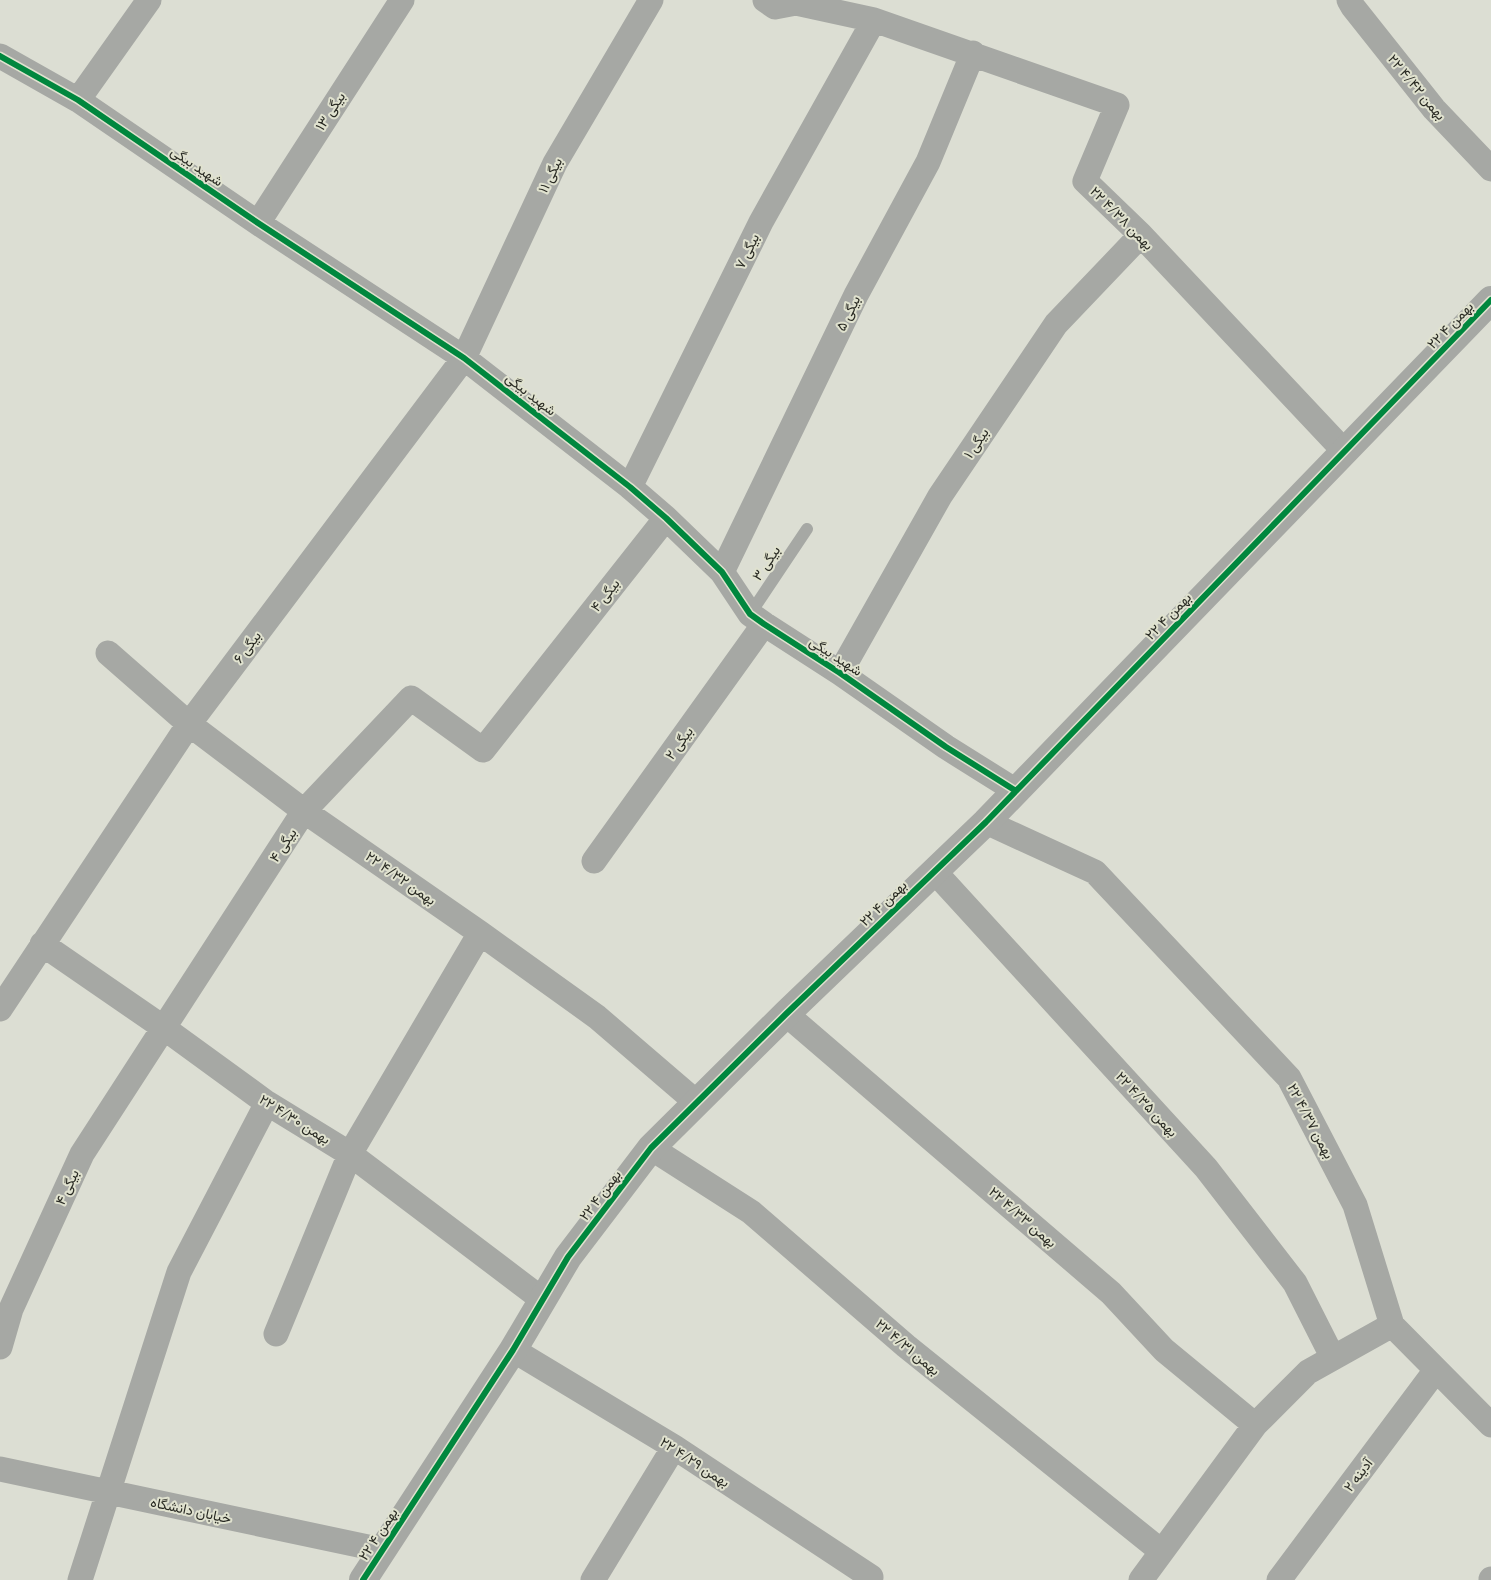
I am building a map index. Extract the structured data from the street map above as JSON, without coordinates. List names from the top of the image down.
{
  "streets": {
    "street": [
      "۲۲ بهمن ۴/۴۲",
      "بیگی ۱۳",
      "شهید بیگی",
      "بیگی ۱۱",
      "۲۲ بهمن ۴/۳۸",
      "بیگی ۷",
      "بیگی ۵",
      "۲۲ بهمن ۴",
      "بیگی ۱",
      "بیگی ۴",
      "بیگی ۶",
      "بیگی ۲",
      "۲۲ بهمن ۴/۳۲",
      "۲۲ بهمن ۴/۳۵",
      "۲۲ بهمن ۴/۳۰",
      "۲۲ بهمن ۴/۳۷",
      "۲۲ بهمن ۴/۳۳",
      "۲۲ بهمن ۴/۳۱",
      "۲۲ بهمن ۴/۲۹",
      "آدینه ۲",
      "خیابان دانشگاه"
    ],
    "lane": ["بیگی ۳"]
  },
  "crossings": [
    ["بیگی ۱۳", "شهید بیگی"],
    ["شهید بیگی", "بیگی ۱۱"],
    ["شهید بیگی", "بیگی ۷"],
    ["شهید بیگی", "بیگی ۵"],
    ["شهید بیگی", "۲۲ بهمن ۴"],
    ["شهید بیگی", "بیگی ۱"],
    ["شهید بیگی", "بیگی ۳"],
    ["شهید بیگی", "بیگی ۴"],
    ["شهید بیگی", "بیگی ۶"],
    ["شهید بیگی", "بیگی ۲"],
    ["بیگی ۱۱", "بیگی ۶"],
    ["۲۲ بهمن ۴/۳۸", "بیگی ۷"],
    ["۲۲ بهمن ۴/۳۸", "بیگی ۵"],
    ["۲۲ بهمن ۴/۳۸", "۲۲ بهمن ۴"],
    ["۲۲ بهمن ۴/۳۸", "بیگی ۱"],
    ["۲۲ بهمن ۴", "۲۲ بهمن ۴/۳۲"],
    ["۲۲ بهمن ۴", "۲۲ بهمن ۴/۳۵"],
    ["۲۲ بهمن ۴", "۲۲ بهمن ۴/۳۰"],
    ["۲۲ بهمن ۴", "۲۲ بهمن ۴/۳۷"],
    ["۲۲ بهمن ۴", "۲۲ بهمن ۴/۳۳"],
    ["۲۲ بهمن ۴", "۲۲ بهمن ۴/۳۱"],
    ["۲۲ بهمن ۴", "۲۲ بهمن ۴/۲۹"],
    ["۲۲ بهمن ۴", "خیابان دانشگاه"],
    ["بیگی ۳", "بیگی ۲"],
    ["بیگی ۴", "۲۲ بهمن ۴/۳۲"],
    ["بیگی ۴", "۲۲ بهمن ۴/۳۰"],
    ["بیگی ۶", "۲۲ بهمن ۴/۳۲"],
    ["بیگی ۶", "۲۲ بهمن ۴/۳۰"],
    ["۲۲ بهمن ۴/۳۷", "آدینه ۲"]
  ]
}
